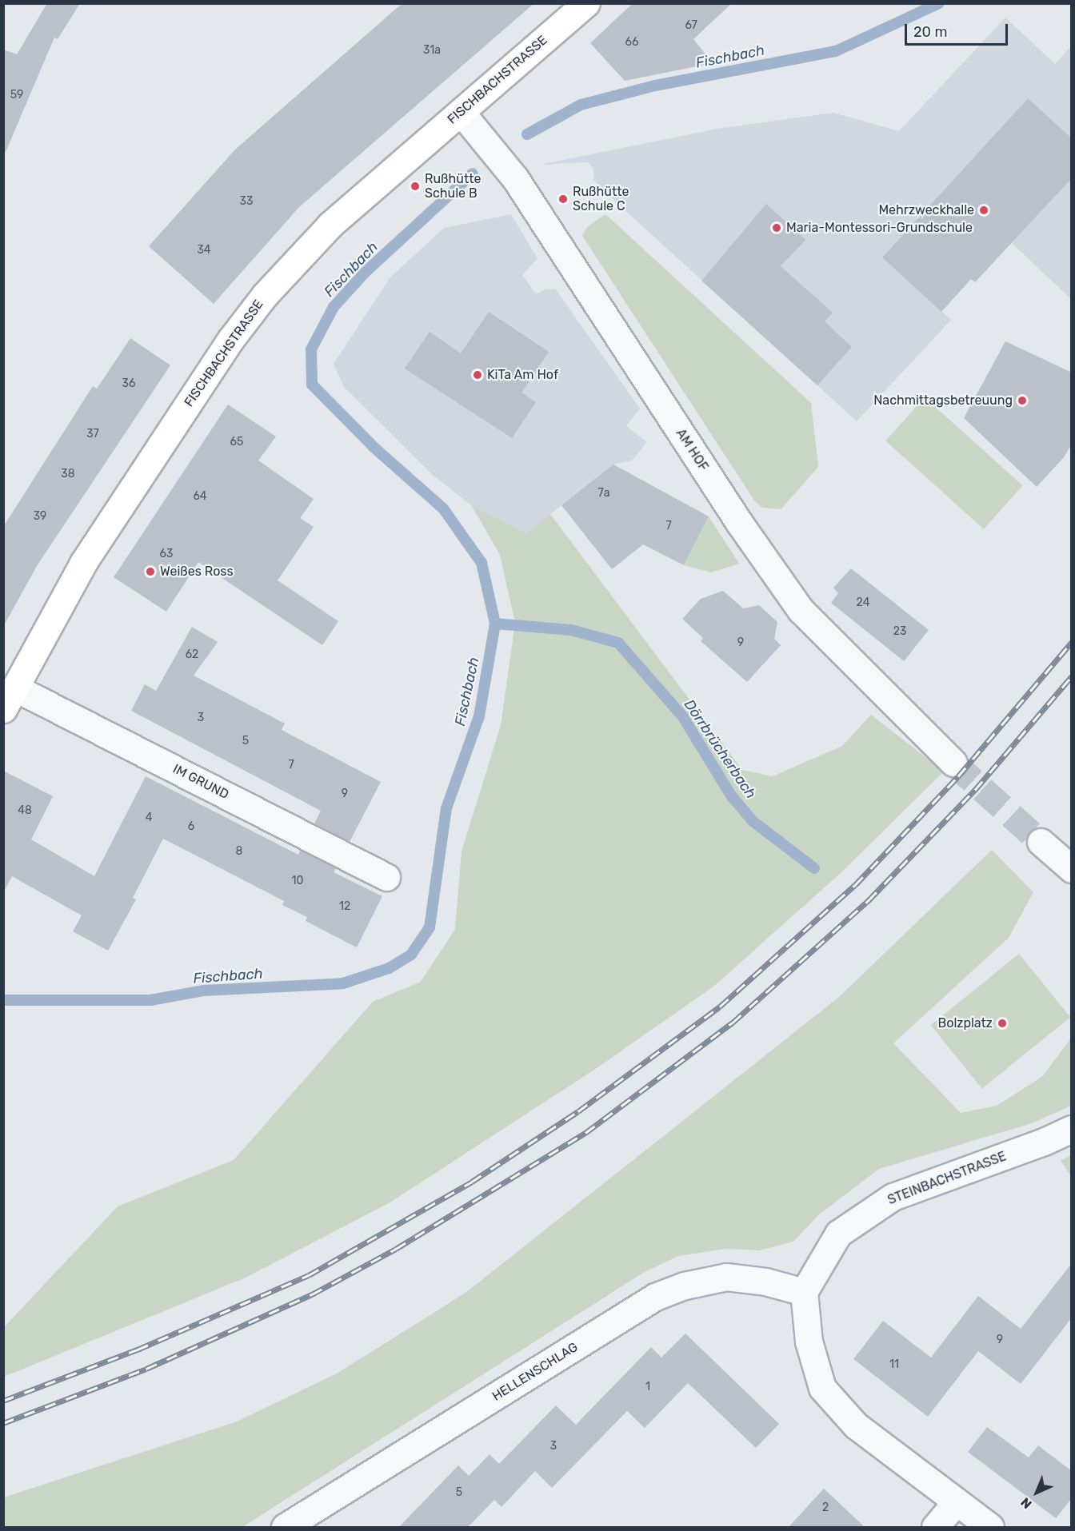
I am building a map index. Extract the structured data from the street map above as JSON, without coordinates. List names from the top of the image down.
{
  "streets": {
    "main road": ["FISCHBACHSTRASSE"],
    "street": [
      "AM HOF",
      "IM GRUND",
      "STEINBACHSTRASSE",
      "HELLENSCHLAG"
    ]
  },
  "crossings": [
    ["FISCHBACHSTRASSE", "AM HOF"],
    ["FISCHBACHSTRASSE", "IM GRUND"],
    ["STEINBACHSTRASSE", "HELLENSCHLAG"]
  ],
  "water": ["Fischbach", "Dörrbrücherbach"],
  "places": [
    "Rußhütte Schule B",
    "Rußhütte Schule C",
    "Mehrzweckhalle",
    "Maria-Montessori-Grundschule",
    "KiTa Am Hof",
    "Nachmittagsbetreuung",
    "Weißes Ross",
    "Bolzplatz"
  ],
  "house_numbers": [
    "67",
    "66",
    "31a",
    "59",
    "33",
    "34",
    "36",
    "37",
    "65",
    "38",
    "7a",
    "64",
    "39",
    "7",
    "63",
    "24",
    "23",
    "9",
    "62",
    "3",
    "5",
    "7",
    "9",
    "48",
    "4",
    "6",
    "8",
    "10",
    "12",
    "9",
    "11",
    "1",
    "3",
    "5",
    "2"
  ],
  "scale_bar": "20 m",
  "north": "bottom left"
}
